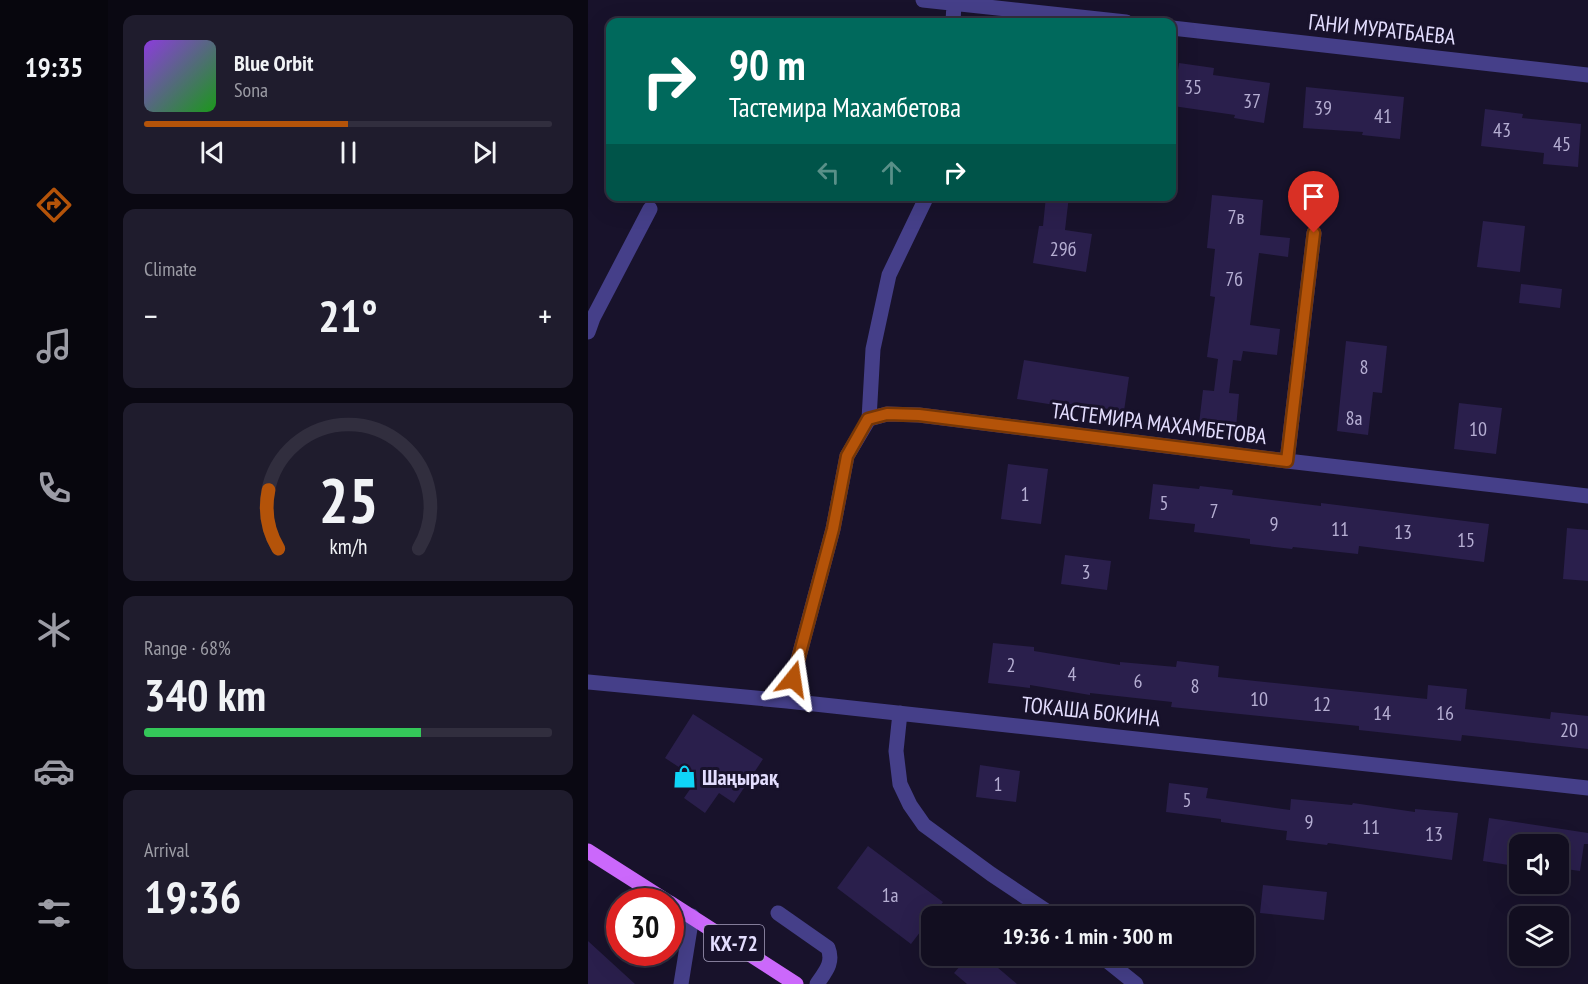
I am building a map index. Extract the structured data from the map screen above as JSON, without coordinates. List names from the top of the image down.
{
  "streets": {
    "main road": ["КХ-72"],
    "street": ["ГАНИ МУРАТБАЕВА", "ТАСТЕМИРА МАХАМБЕТОВА", "ТОКАША БОКИНА"]
  },
  "places": {
    "shop": ["Шаңырақ"]
  },
  "house_numbers": [
    "35",
    "37",
    "39",
    "41",
    "43",
    "45",
    "7в",
    "29б",
    "7б",
    "8",
    "8а",
    "10",
    "1",
    "5",
    "7",
    "9",
    "11",
    "13",
    "15",
    "3",
    "2",
    "4",
    "6",
    "8",
    "10",
    "12",
    "14",
    "16",
    "20",
    "1",
    "5",
    "9",
    "11",
    "13",
    "1а"
  ],
  "page": {
    "tabs": "19:35",
    "turn": ["90 m", "Тастемира Махамбетова"],
    "song": ["Blue Orbit", "Sona"],
    "tile": [
      "Climate",
      ["Range · 68%", "340 km"],
      ["Arrival", "19:36"]
    ],
    "heat": ["−", "21°", "+"],
    "limit": "30",
    "trip": "19:36 · 1 min · 300 m",
    "gauge": ["25", "km/h"]
  }
}
